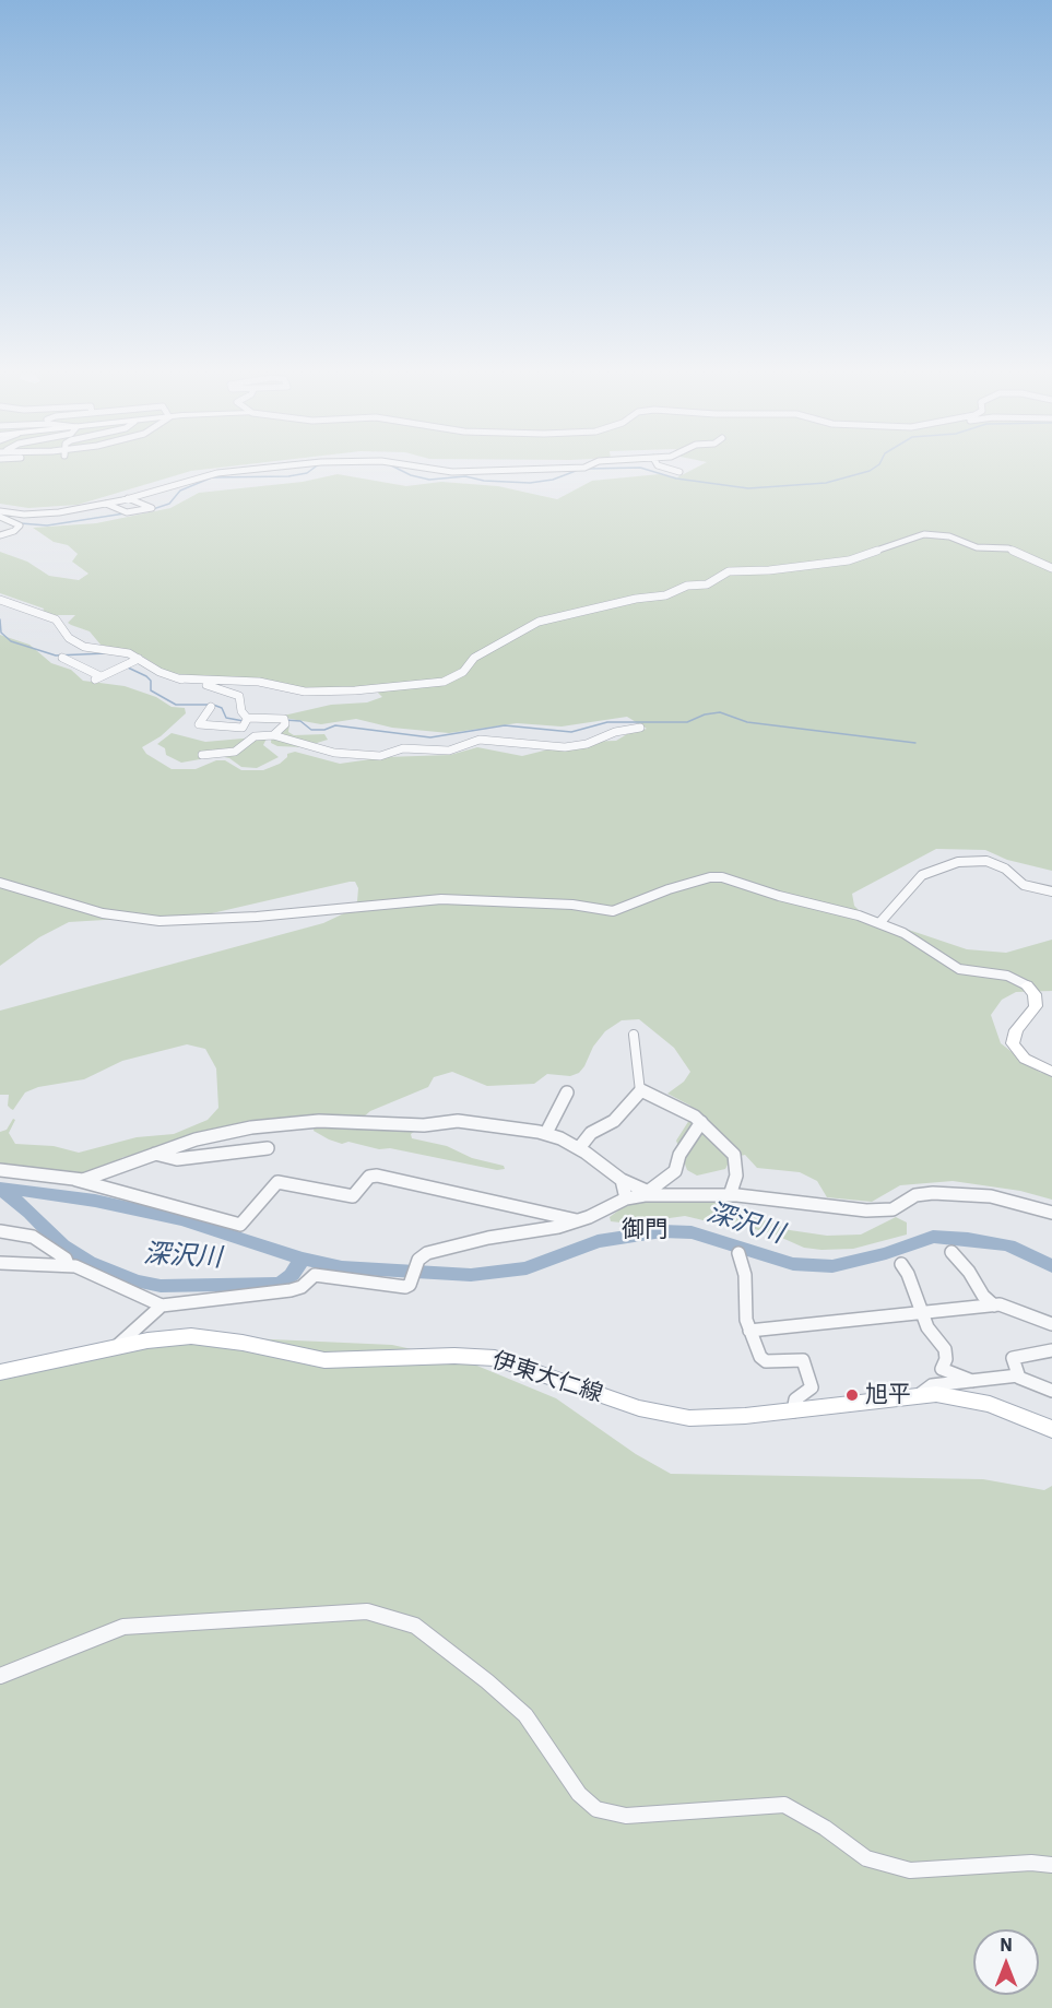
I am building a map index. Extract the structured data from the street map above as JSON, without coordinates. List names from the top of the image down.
{
  "streets": {
    "main road": ["伊東大仁線"]
  },
  "districts": ["御門"],
  "water": ["深沢川"],
  "places": ["旭平"],
  "north": "top"
}
